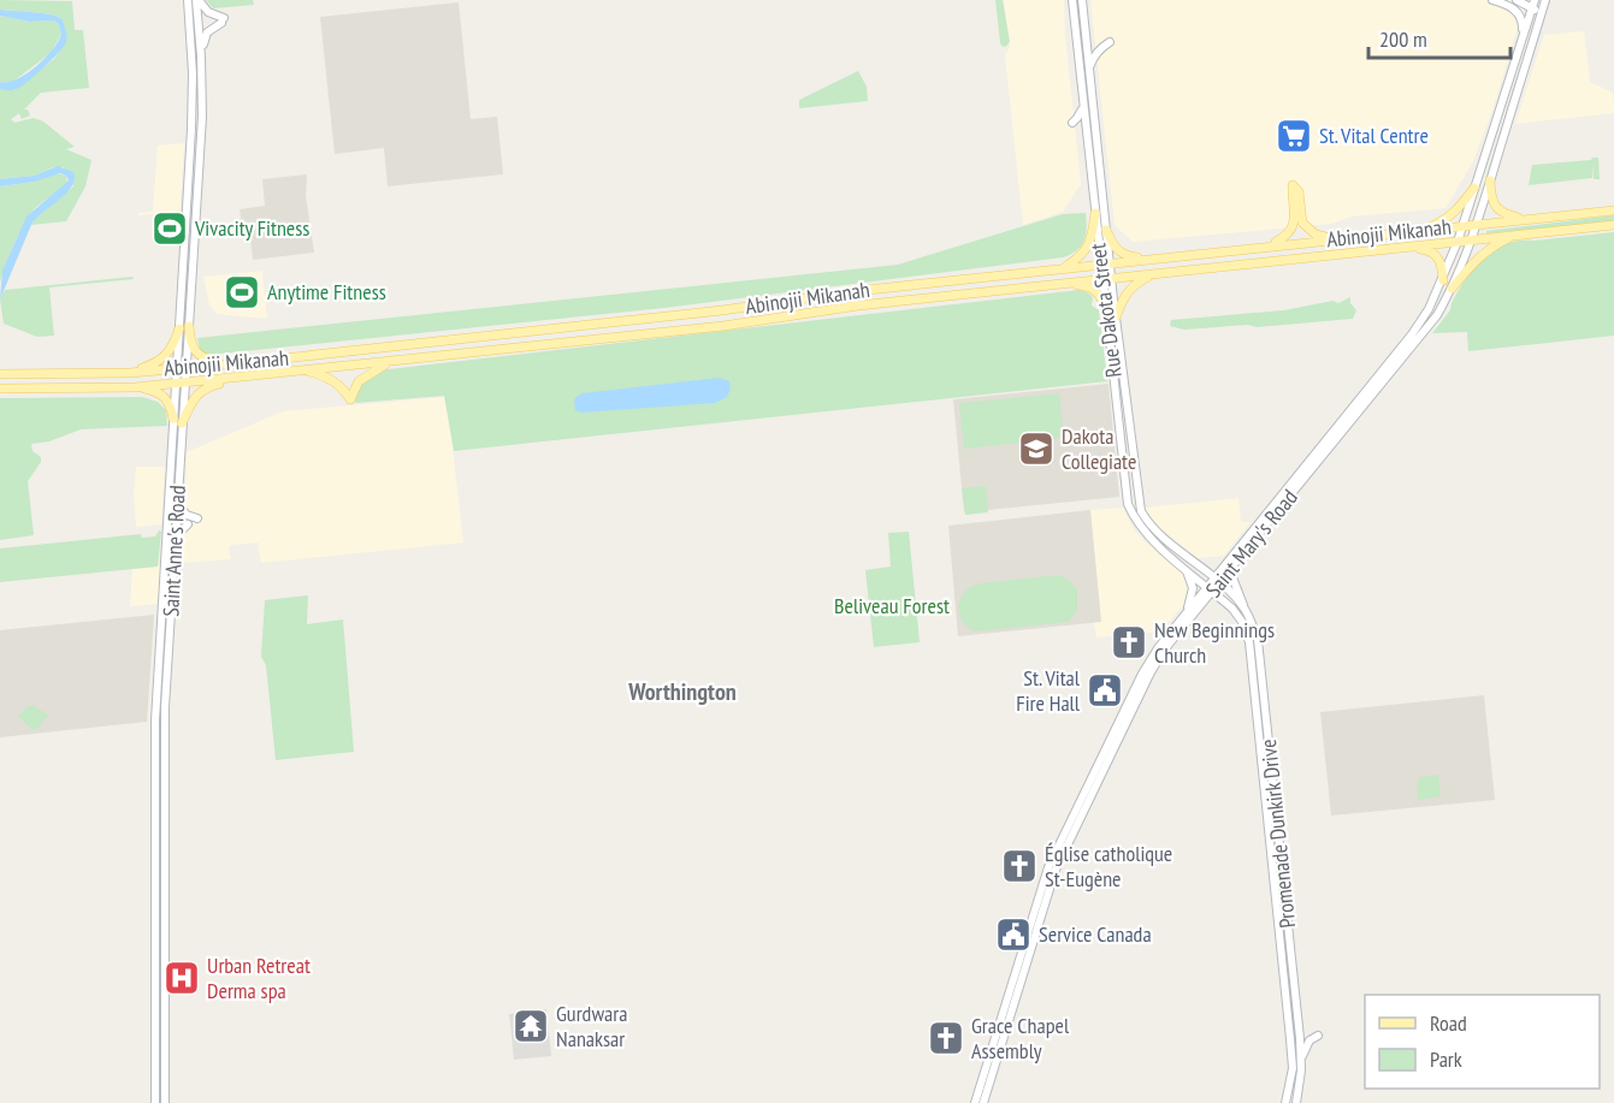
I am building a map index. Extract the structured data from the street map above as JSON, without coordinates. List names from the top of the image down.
{
  "streets": {
    "main road": [
      "Abinojii Mikanah",
      "Rue Dakota Street",
      "Saint Mary's Road",
      "Saint Anne's Road",
      "Promenade Dunkirk Drive"
    ]
  },
  "crossings": [
    ["Abinojii Mikanah", "Rue Dakota Street"],
    ["Abinojii Mikanah", "Saint Mary's Road"],
    ["Abinojii Mikanah", "Saint Anne's Road"],
    ["Rue Dakota Street", "Saint Mary's Road"],
    ["Rue Dakota Street", "Promenade Dunkirk Drive"],
    ["Saint Mary's Road", "Promenade Dunkirk Drive"]
  ],
  "districts": ["Worthington"],
  "parks": ["Beliveau Forest"],
  "places": {
    "supermarket": ["St. Vital Centre"],
    "sports": ["Vivacity Fitness", "Anytime Fitness"],
    "school or university": ["Dakota Collegiate"],
    "church": ["New Beginnings Church", "Église catholique St-Eugène", "Grace Chapel Assembly"],
    "public building": ["St. Vital Fire Hall", "Service Canada"],
    "hospital": ["Urban Retreat Derma spa"],
    "temple": ["Gurdwara Nanaksar"]
  },
  "legend": ["Road", "Park"],
  "scale_bar": "200 m"
}
